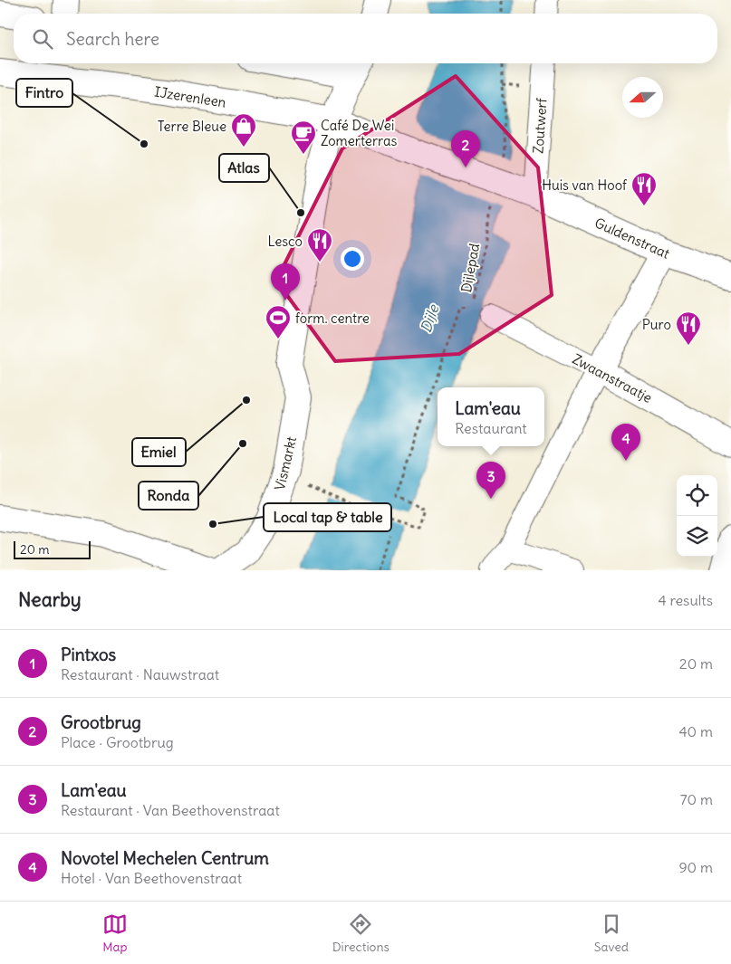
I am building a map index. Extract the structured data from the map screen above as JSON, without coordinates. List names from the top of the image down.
{
  "streets": {
    "street": [
      "IJzerenleen",
      "Zoutwerf",
      "Guldenstraat",
      "Zwaanstraatje",
      "Vismarkt"
    ],
    "path": ["Dijlepad"]
  },
  "crossings": [
    ["IJzerenleen", "Guldenstraat"],
    ["IJzerenleen", "Vismarkt"],
    ["Zoutwerf", "Guldenstraat"],
    ["Guldenstraat", "Dijlepad"],
    ["Dijlepad", "Zwaanstraatje"]
  ],
  "water": ["Dijle"],
  "places": {
    "other": [
      "Fintro",
      "Atlas",
      "Emiel",
      "Ronda",
      "Local tap & table"
    ],
    "shop": ["Terre Bleue"],
    "cafe": ["Café De Wei Zomerterras"],
    "restaurant": ["Huis van Hoof", "Lesco", "Puro"],
    "sports": ["form. centre"]
  },
  "scale_bar": "20 m",
  "north": "left",
  "page": {
    "search": "Search here",
    "pins": [
      "2",
      "1",
      "4",
      "3"
    ],
    "popup": ["Lam'eau", "Restaurant"],
    "scale": "20 m",
    "heading": ["Nearby", "4 results"],
    "list": [
      {
        "mark": "1",
        "name": "Pintxos",
        "note": "Restaurant · Nauwstraat",
        "value": "20 m"
      },
      {
        "mark": "2",
        "name": "Grootbrug",
        "note": "Place · Grootbrug",
        "value": "40 m"
      },
      {
        "mark": "3",
        "name": "Lam'eau",
        "note": "Restaurant · Van Beethovenstraat",
        "value": "70 m"
      },
      {
        "mark": "4",
        "name": "Novotel Mechelen Centrum",
        "note": "Hotel · Van Beethovenstraat",
        "value": "90 m"
      }
    ],
    "nav": ["Map", "Directions", "Saved"]
  }
}
